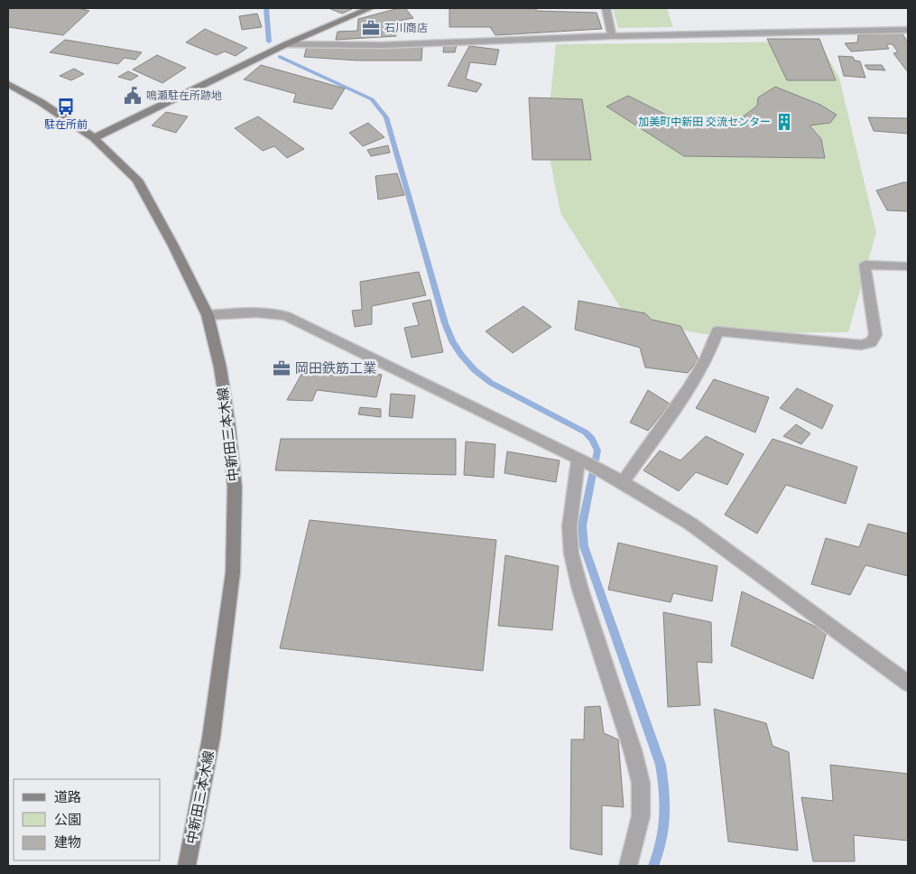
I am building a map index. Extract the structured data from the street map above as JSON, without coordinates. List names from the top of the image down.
{
  "streets": {
    "main road": ["中新田三本木線"]
  },
  "places": {
    "office": ["石川商店", "岡田鉄筋工業"],
    "public building": ["鳴瀬駐在所跡地"],
    "bus stop": ["駐在所前"],
    "building": ["加美町中新田 交流センター"]
  },
  "legend": ["道路", "公園", "建物"]
}
